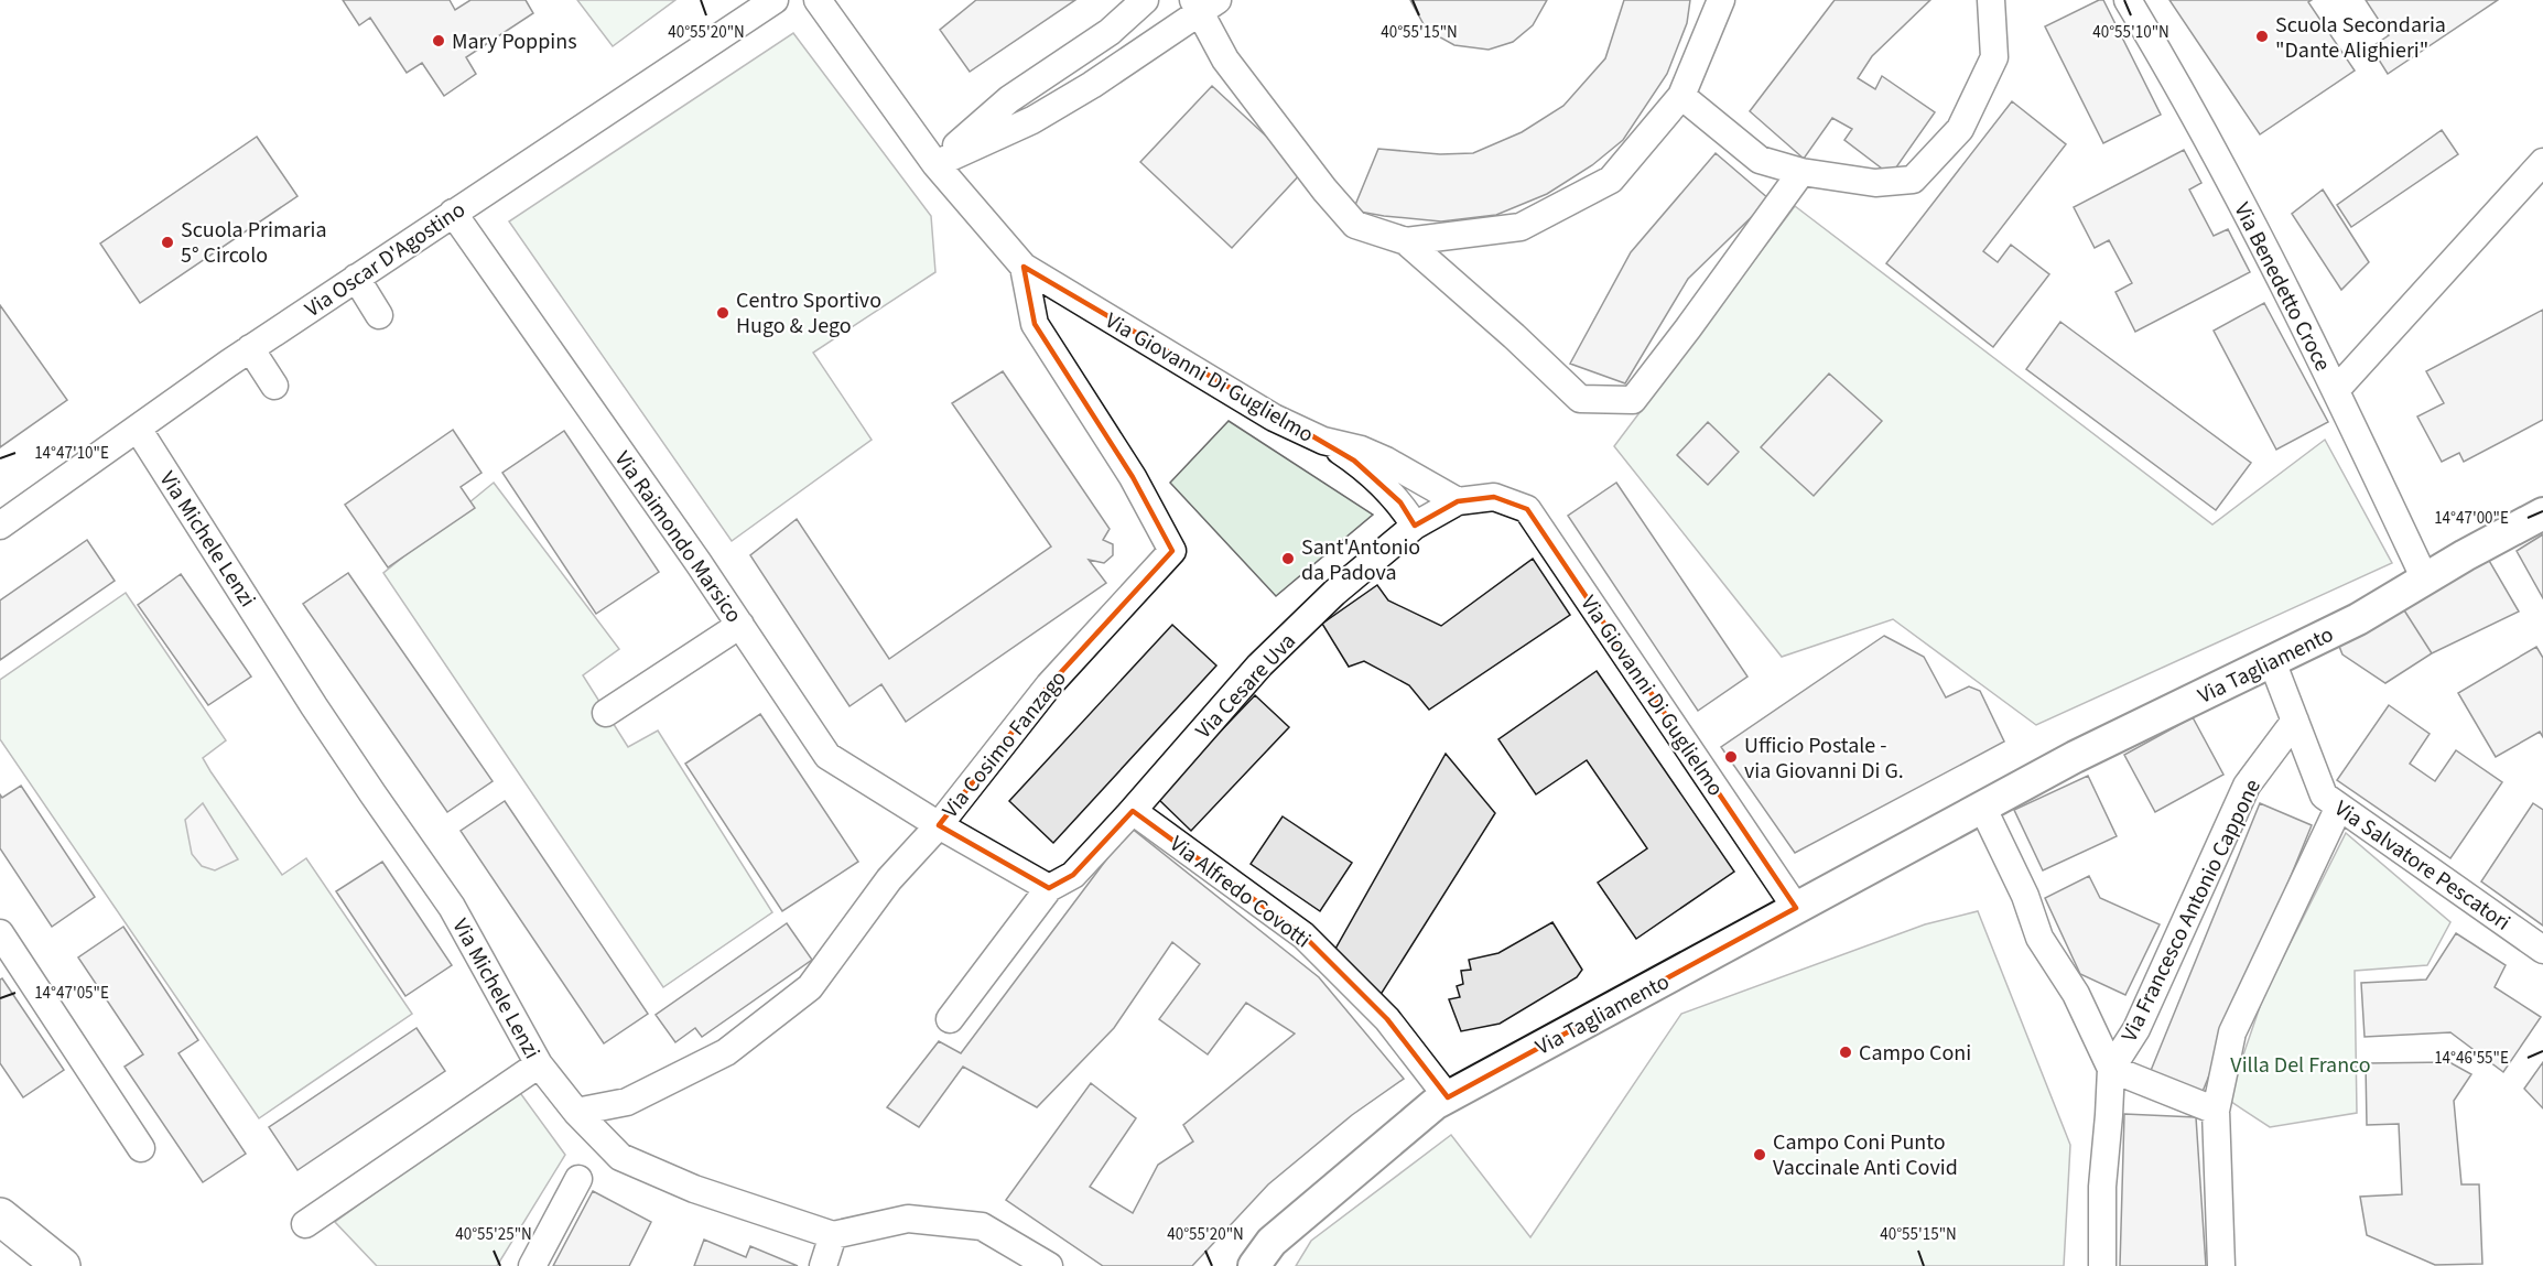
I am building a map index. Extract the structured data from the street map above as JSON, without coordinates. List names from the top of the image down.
{
  "streets": {
    "street": [
      "Via Oscar D'Agostino",
      "Via Benedetto Croce",
      "Via Giovanni Di Guglielmo",
      "Via Raimondo Marsico",
      "Via Michele Lenzi",
      "Via Tagliamento",
      "Via Cesare Uva",
      "Via Cosimo Fanzago",
      "Via Salvatore Pescatori",
      "Via Alfredo Covotti",
      "Via Francesco Antonio Cappone"
    ]
  },
  "crossings": [
    ["Via Oscar D'Agostino", "Via Raimondo Marsico"],
    ["Via Oscar D'Agostino", "Via Michele Lenzi"],
    ["Via Benedetto Croce", "Via Tagliamento"],
    ["Via Giovanni Di Guglielmo", "Via Tagliamento"],
    ["Via Giovanni Di Guglielmo", "Via Cesare Uva"],
    ["Via Giovanni Di Guglielmo", "Via Cosimo Fanzago"],
    ["Via Raimondo Marsico", "Via Cosimo Fanzago"],
    ["Via Michele Lenzi", "Via Cosimo Fanzago"],
    ["Via Tagliamento", "Via Salvatore Pescatori"],
    ["Via Tagliamento", "Via Alfredo Covotti"],
    ["Via Cesare Uva", "Via Alfredo Covotti"],
    ["Via Salvatore Pescatori", "Via Francesco Antonio Cappone"]
  ],
  "parks": ["Villa Del Franco"],
  "places": [
    "Scuola Secondaria \"Dante Alighieri\"",
    "Mary Poppins",
    "Scuola Primaria 5° Circolo",
    "Centro Sportivo Hugo & Jego",
    "Sant'Antonio da Padova",
    "Ufficio Postale - via Giovanni Di G.",
    "Campo Coni",
    "Campo Coni Punto Vaccinale Anti Covid"
  ],
  "coordinates": [
    "40°55'20\"N",
    "40°55'15\"N",
    "40°55'10\"N",
    "14°47'10\"E",
    "14°47'00\"E",
    "14°47'05\"E",
    "14°46'55\"E",
    "40°55'25\"N"
  ]
}
